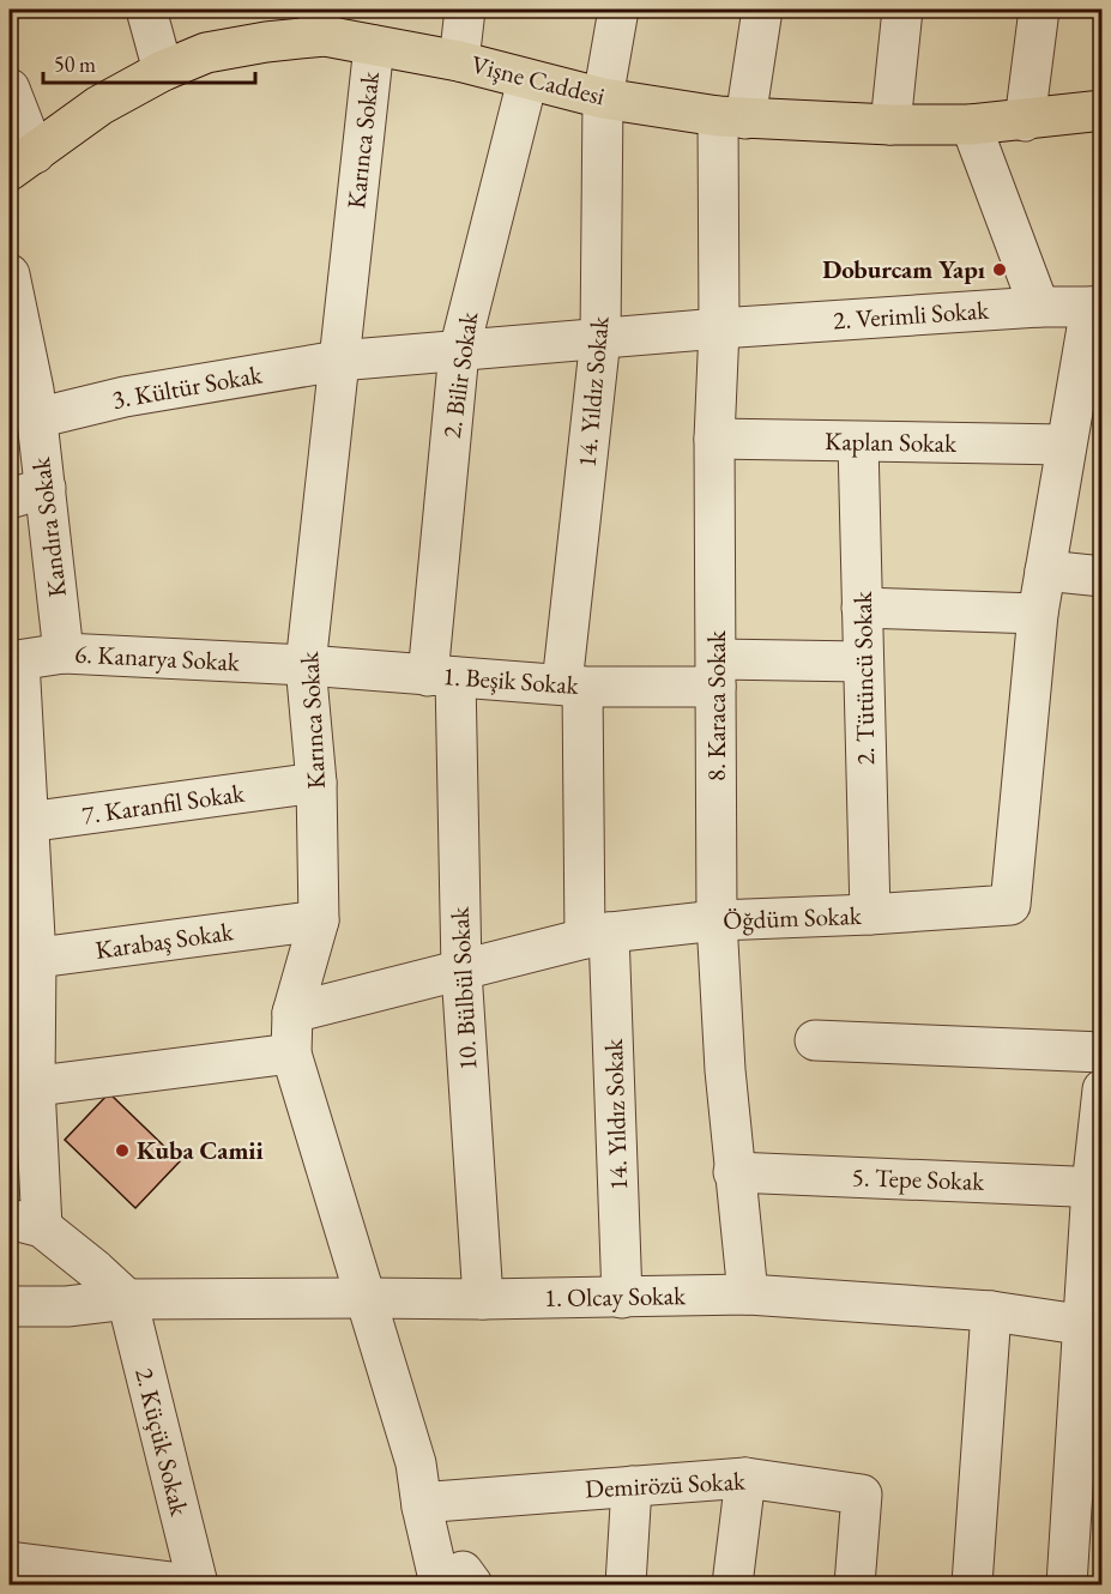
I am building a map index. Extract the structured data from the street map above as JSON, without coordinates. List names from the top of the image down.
{
  "streets": {
    "main road": ["Vişne Caddesi"],
    "street": [
      "Karınca Sokak",
      "2. Verimli Sokak",
      "2. Bilir Sokak",
      "3. Kültür Sokak",
      "14. Yıldız Sokak",
      "Kaplan Sokak",
      "Kandıra Sokak",
      "6. Kanarya Sokak",
      "2. Tütüncü Sokak",
      "1. Beşik Sokak",
      "8. Karaca Sokak",
      "7. Karanfil Sokak",
      "Öğdüm Sokak",
      "Karabaş Sokak",
      "10. Bülbül Sokak",
      "5. Tepe Sokak",
      "1. Olcay Sokak",
      "2. Küçük Sokak",
      "Demirözü Sokak"
    ]
  },
  "crossings": [
    ["Vişne Caddesi", "Karınca Sokak"],
    ["Vişne Caddesi", "2. Bilir Sokak"],
    ["Vişne Caddesi", "14. Yıldız Sokak"],
    ["Vişne Caddesi", "8. Karaca Sokak"],
    ["Karınca Sokak", "3. Kültür Sokak"],
    ["Karınca Sokak", "6. Kanarya Sokak"],
    ["Karınca Sokak", "1. Beşik Sokak"],
    ["Karınca Sokak", "7. Karanfil Sokak"],
    ["Karınca Sokak", "Öğdüm Sokak"],
    ["Karınca Sokak", "Karabaş Sokak"],
    ["Karınca Sokak", "1. Olcay Sokak"],
    ["Karınca Sokak", "Demirözü Sokak"],
    ["2. Verimli Sokak", "8. Karaca Sokak"],
    ["2. Verimli Sokak", "Öğdüm Sokak"],
    ["2. Bilir Sokak", "1. Beşik Sokak"],
    ["2. Bilir Sokak", "10. Bülbül Sokak"],
    ["3. Kültür Sokak", "Kandıra Sokak"],
    ["14. Yıldız Sokak", "1. Beşik Sokak"],
    ["14. Yıldız Sokak", "Öğdüm Sokak"],
    ["14. Yıldız Sokak", "1. Olcay Sokak"],
    ["Kaplan Sokak", "2. Tütüncü Sokak"],
    ["Kaplan Sokak", "8. Karaca Sokak"],
    ["Kaplan Sokak", "Öğdüm Sokak"],
    ["Kandıra Sokak", "6. Kanarya Sokak"],
    ["6. Kanarya Sokak", "1. Beşik Sokak"],
    ["2. Tütüncü Sokak", "1. Beşik Sokak"],
    ["2. Tütüncü Sokak", "Öğdüm Sokak"],
    ["1. Beşik Sokak", "8. Karaca Sokak"],
    ["1. Beşik Sokak", "10. Bülbül Sokak"],
    ["8. Karaca Sokak", "Öğdüm Sokak"],
    ["8. Karaca Sokak", "5. Tepe Sokak"],
    ["8. Karaca Sokak", "1. Olcay Sokak"],
    ["Öğdüm Sokak", "10. Bülbül Sokak"],
    ["10. Bülbül Sokak", "1. Olcay Sokak"],
    ["1. Olcay Sokak", "2. Küçük Sokak"]
  ],
  "places": ["Doburcam Yapı", "Kuba Camii"],
  "scale_bar": "50 m"
}
